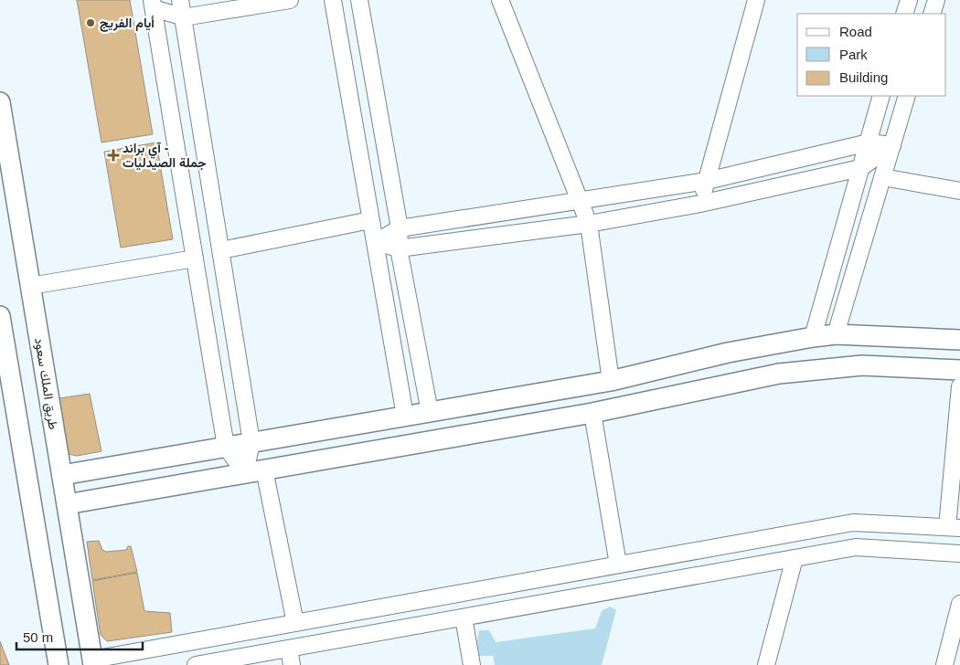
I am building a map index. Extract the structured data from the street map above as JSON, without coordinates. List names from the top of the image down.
{
  "streets": {
    "street": ["طريق الملك سعود"]
  },
  "places": {
    "other": ["أيام الفريج"],
    "health": ["آي براند - جملة الصيدليات"]
  },
  "legend": ["Road", "Park", "Building"],
  "scale_bar": "50 m"
}
